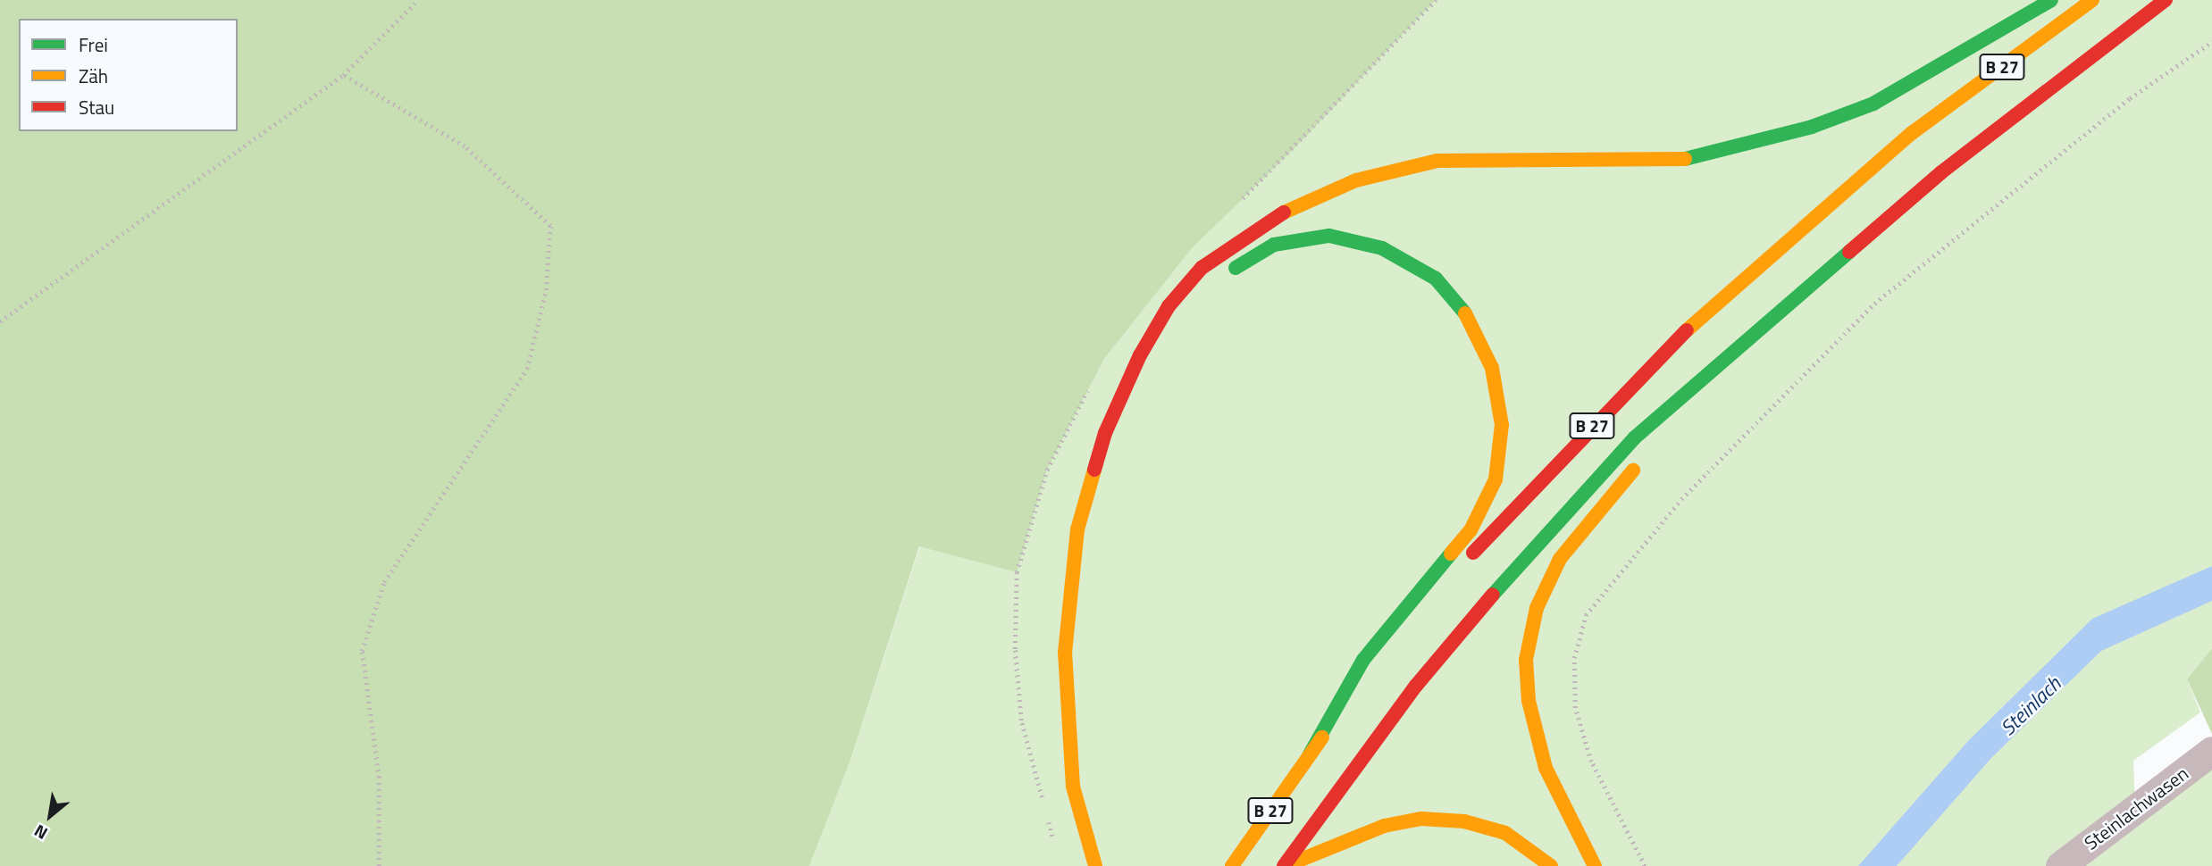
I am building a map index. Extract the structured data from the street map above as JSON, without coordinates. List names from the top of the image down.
{
  "streets": {
    "highway": ["B 27"],
    "street": ["Steinlachwasen"]
  },
  "water": ["Steinlach"],
  "legend": ["Frei", "Zäh", "Stau"],
  "north": "bottom left"
}
